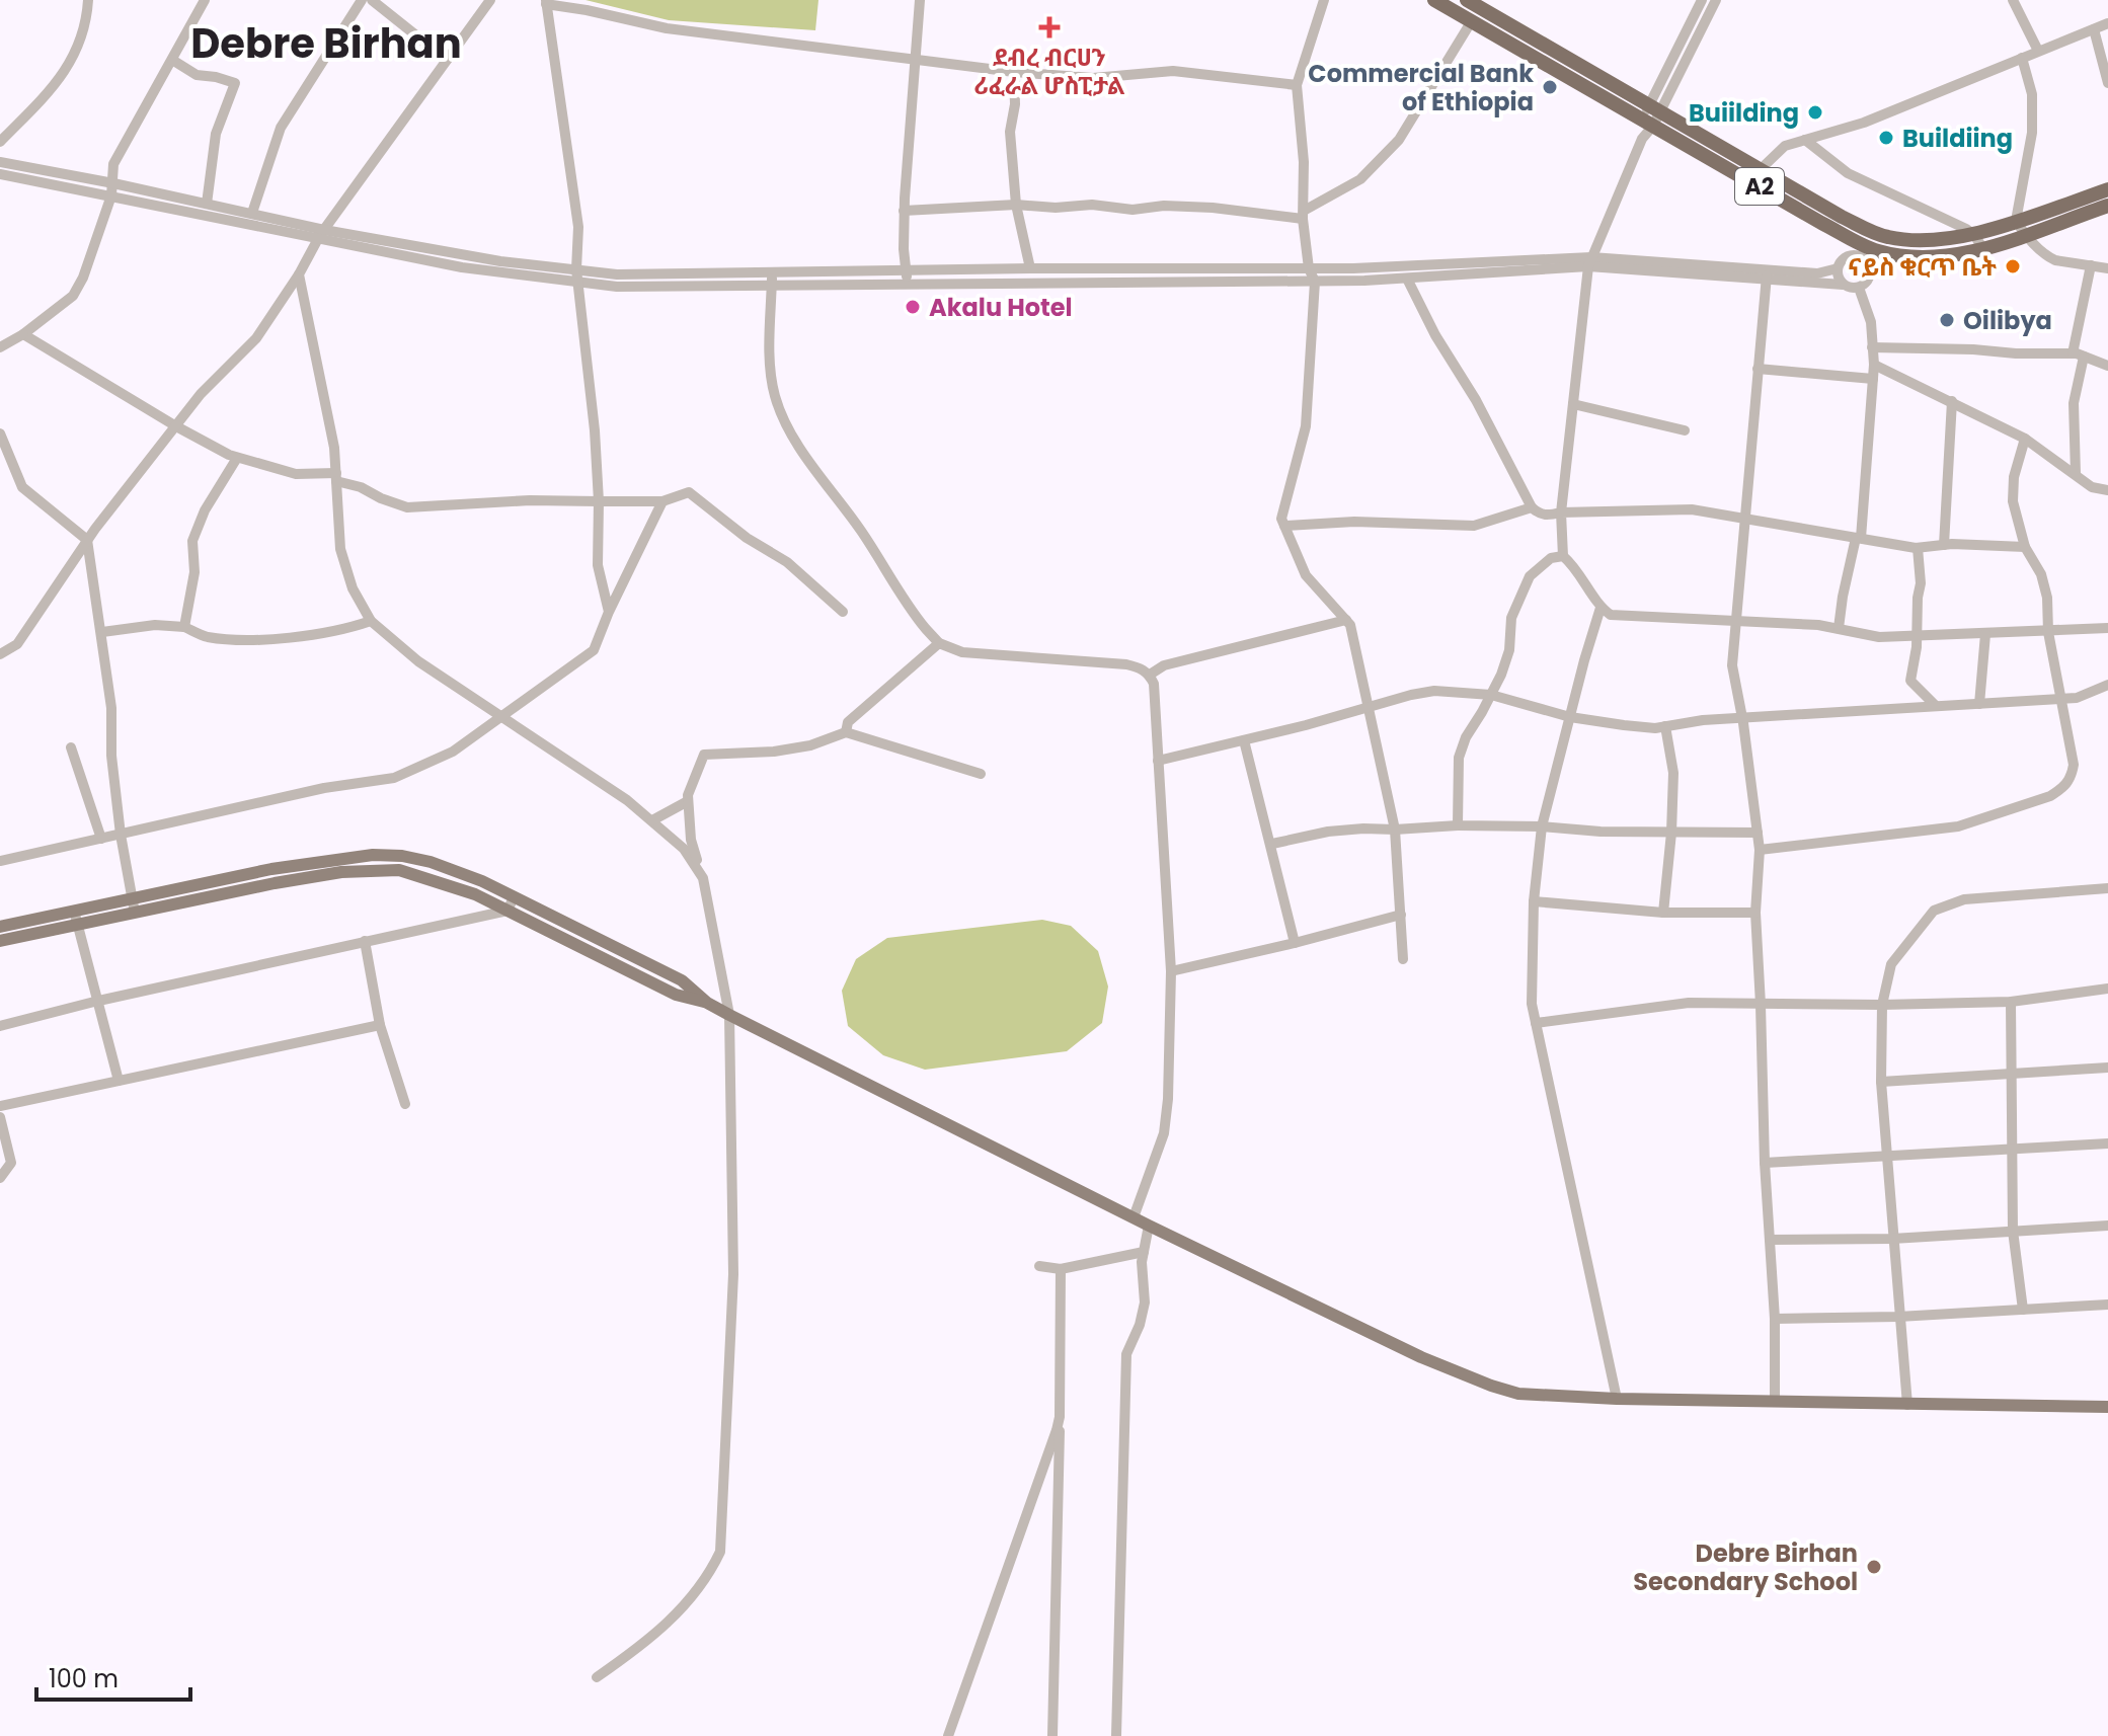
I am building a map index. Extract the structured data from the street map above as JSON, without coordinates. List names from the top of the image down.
{
  "streets": {
    "highway": ["A2"]
  },
  "districts": ["Debre Birhan"],
  "places": {
    "health": ["ደብረ ብርሀን ሪፈራል ሆስፒታል"],
    "other": [
      "Commercial Bank of Ethiopia",
      "Buiilding",
      "Buildiing",
      "ናይስ ቁርጥ ቤት",
      "Akalu Hotel",
      "Oilibya",
      "Debre Birhan Secondary School"
    ]
  },
  "scale_bar": "100 m"
}
